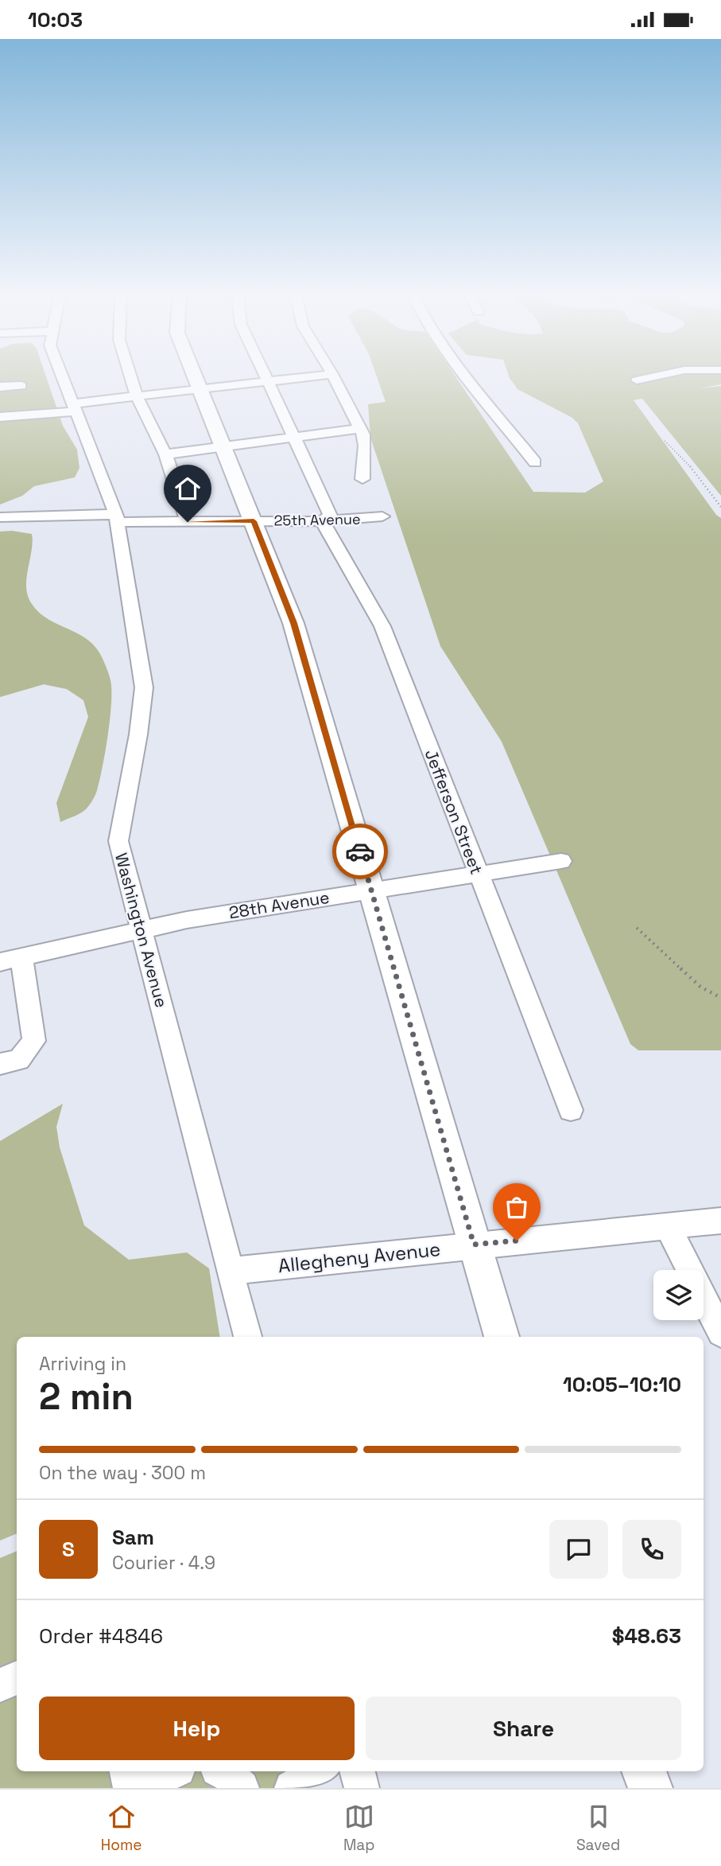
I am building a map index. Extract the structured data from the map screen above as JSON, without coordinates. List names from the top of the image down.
{
  "streets": {
    "street": [
      "25th Avenue",
      "Jefferson Street",
      "28th Avenue",
      "Washington Avenue",
      "Allegheny Avenue"
    ]
  },
  "crossings": [
    ["25th Avenue", "Jefferson Street"],
    ["25th Avenue", "Washington Avenue"],
    ["Jefferson Street", "28th Avenue"],
    ["28th Avenue", "Washington Avenue"],
    ["Washington Avenue", "Allegheny Avenue"]
  ],
  "page": {
    "status": "10:03",
    "heading": ["2 min", "Arriving in", "10:05–10:10"],
    "panel": [
      "Sam",
      "Courier · 4.9",
      "Order #4846",
      "$48.63"
    ],
    "bar": "On the way · 300 m",
    "round": "S",
    "buttons": ["Help", "Share"],
    "tabs": ["Home", "Map", "Saved"]
  }
}
